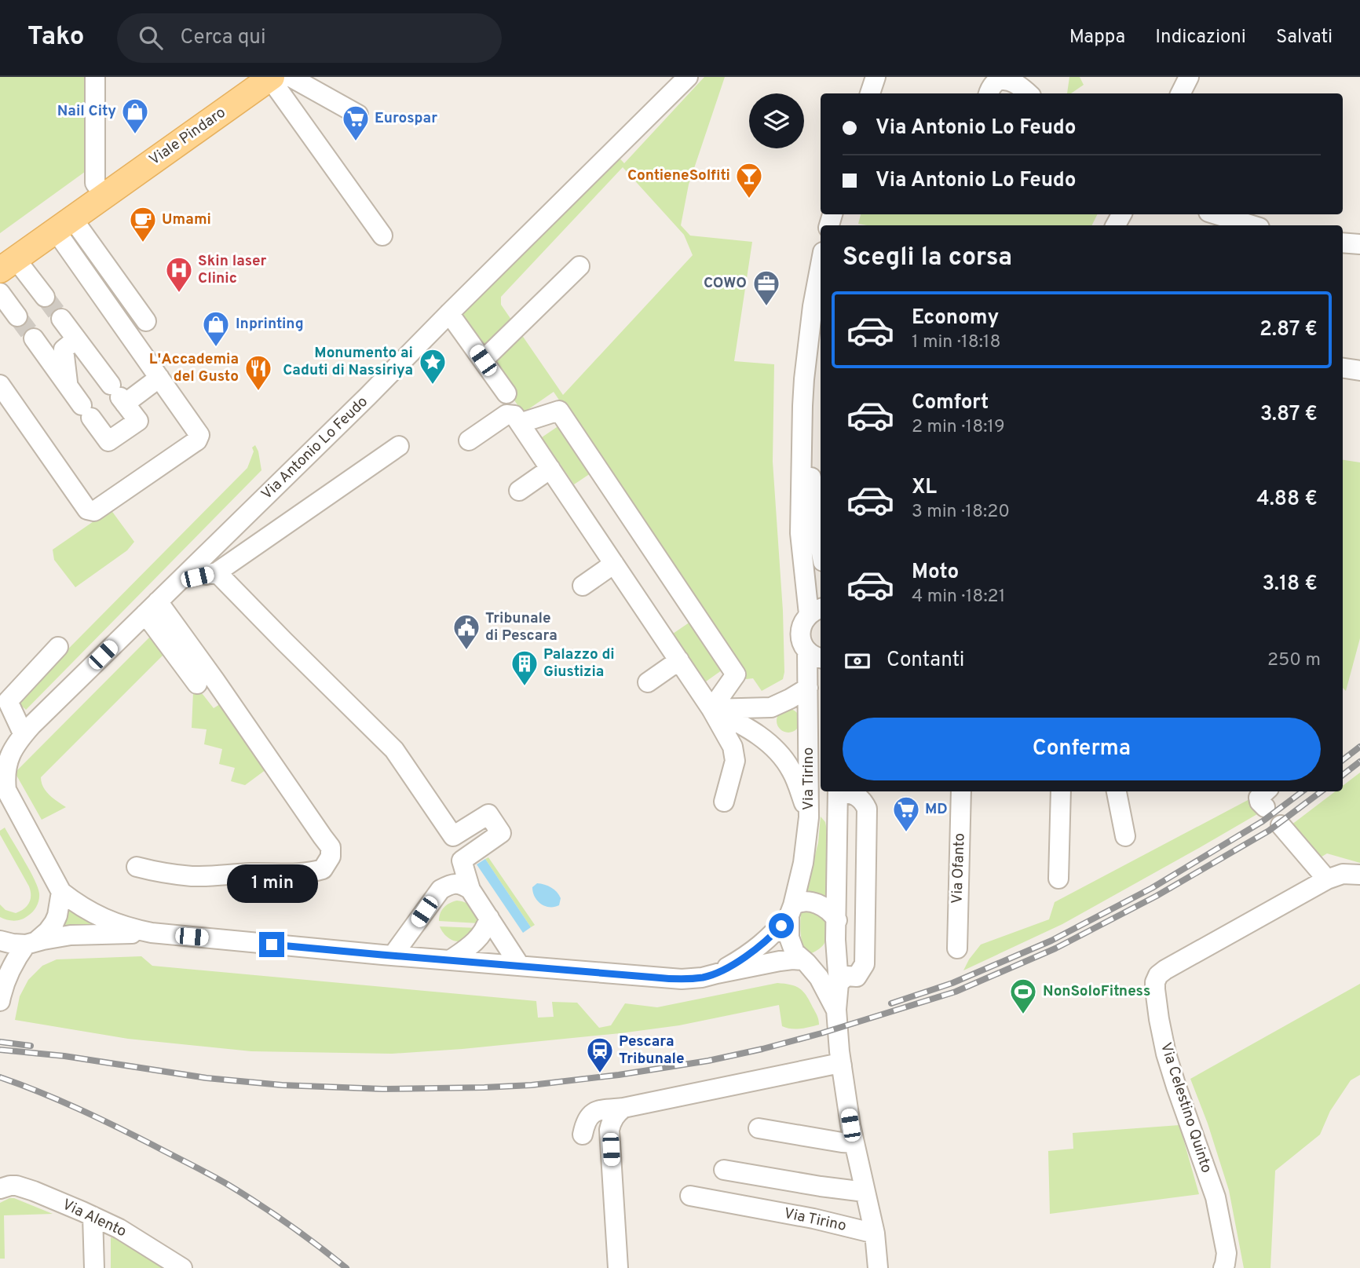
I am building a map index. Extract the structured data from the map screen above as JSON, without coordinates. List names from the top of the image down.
{
  "streets": {
    "main road": ["Viale Pindaro"],
    "street": [
      "Via Antonio Lo Feudo",
      "Via Tirino",
      "Via Ofanto",
      "Via Celestino Quinto",
      "Via Alento"
    ]
  },
  "places": {
    "shop": ["Nail City", "Inprinting"],
    "supermarket": ["Eurospar", "MD"],
    "bar": ["ContieneSolfiti"],
    "cafe": ["Umami"],
    "hospital": ["Skin laser Clinic"],
    "office": ["COWO"],
    "place": ["Monumento ai Caduti di Nassiriya"],
    "restaurant": ["L'Accademia del Gusto"],
    "public building": ["Tribunale di Pescara"],
    "building": ["Palazzo di Giustizia"],
    "sports": ["NonSoloFitness"],
    "station": ["Pescara Tribunale"]
  },
  "page": {
    "header": "Tako",
    "search": "Cerca qui",
    "nav": ["Mappa", "Indicazioni", "Salvati"],
    "banner": ["Via Antonio Lo Feudo", "Via Antonio Lo Feudo"],
    "heading": "Scegli la corsa",
    "list": [
      {
        "name": "Economy",
        "note": "1 min · 18:18",
        "value": "2.87 €"
      },
      {
        "name": "Comfort",
        "note": "2 min · 18:19",
        "value": "3.87 €"
      },
      {
        "name": "XL",
        "note": "3 min · 18:20",
        "value": "4.88 €"
      },
      {
        "name": "Moto",
        "note": "4 min · 18:21",
        "value": "3.18 €"
      }
    ],
    "pay": ["Contanti", "250 m"],
    "buttons": "Conferma",
    "bubble": "1 min"
  }
}
